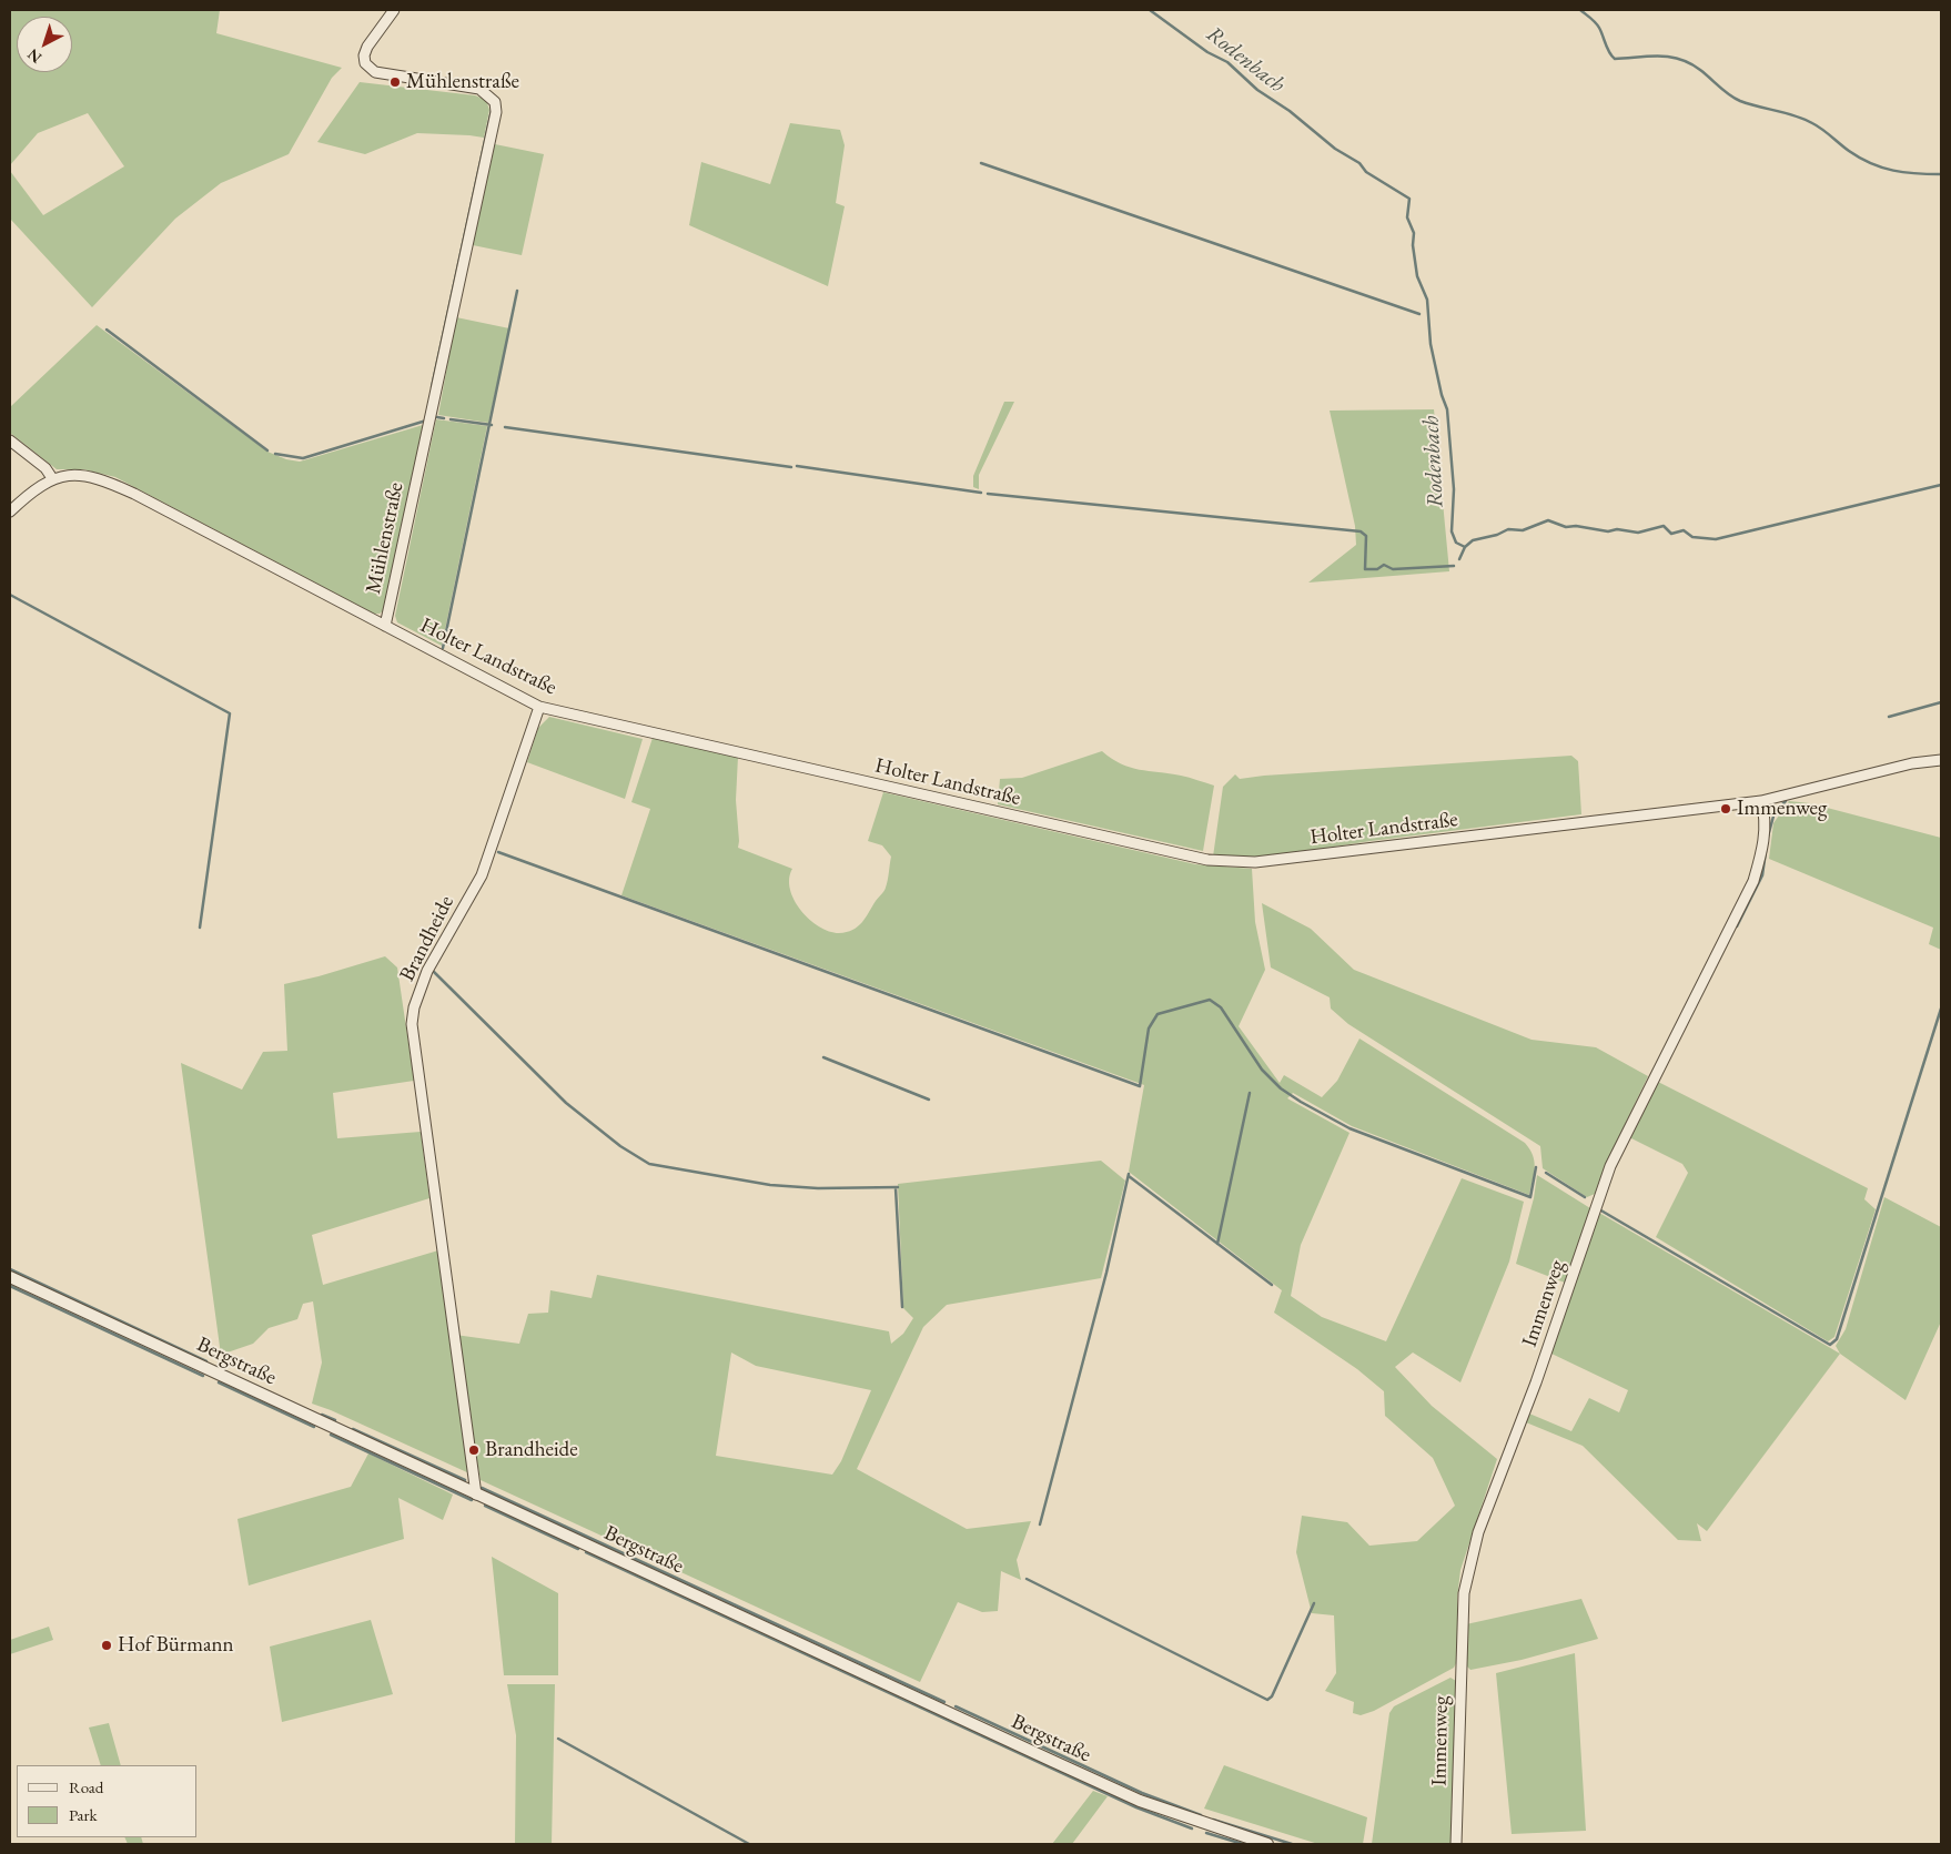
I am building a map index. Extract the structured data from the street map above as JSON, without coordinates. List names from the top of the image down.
{
  "streets": {
    "street": [
      "Mühlenstraße",
      "Holter Landstraße",
      "Brandheide",
      "Immenweg",
      "Bergstraße"
    ]
  },
  "crossings": [
    ["Mühlenstraße", "Holter Landstraße"],
    ["Holter Landstraße", "Brandheide"],
    ["Holter Landstraße", "Immenweg"],
    ["Brandheide", "Bergstraße"]
  ],
  "water": ["Rodenbach"],
  "places": [
    "Mühlenstraße",
    "Immenweg",
    "Brandheide",
    "Hof Bürmann"
  ],
  "legend": ["Road", "Park"],
  "north": "bottom left"
}
